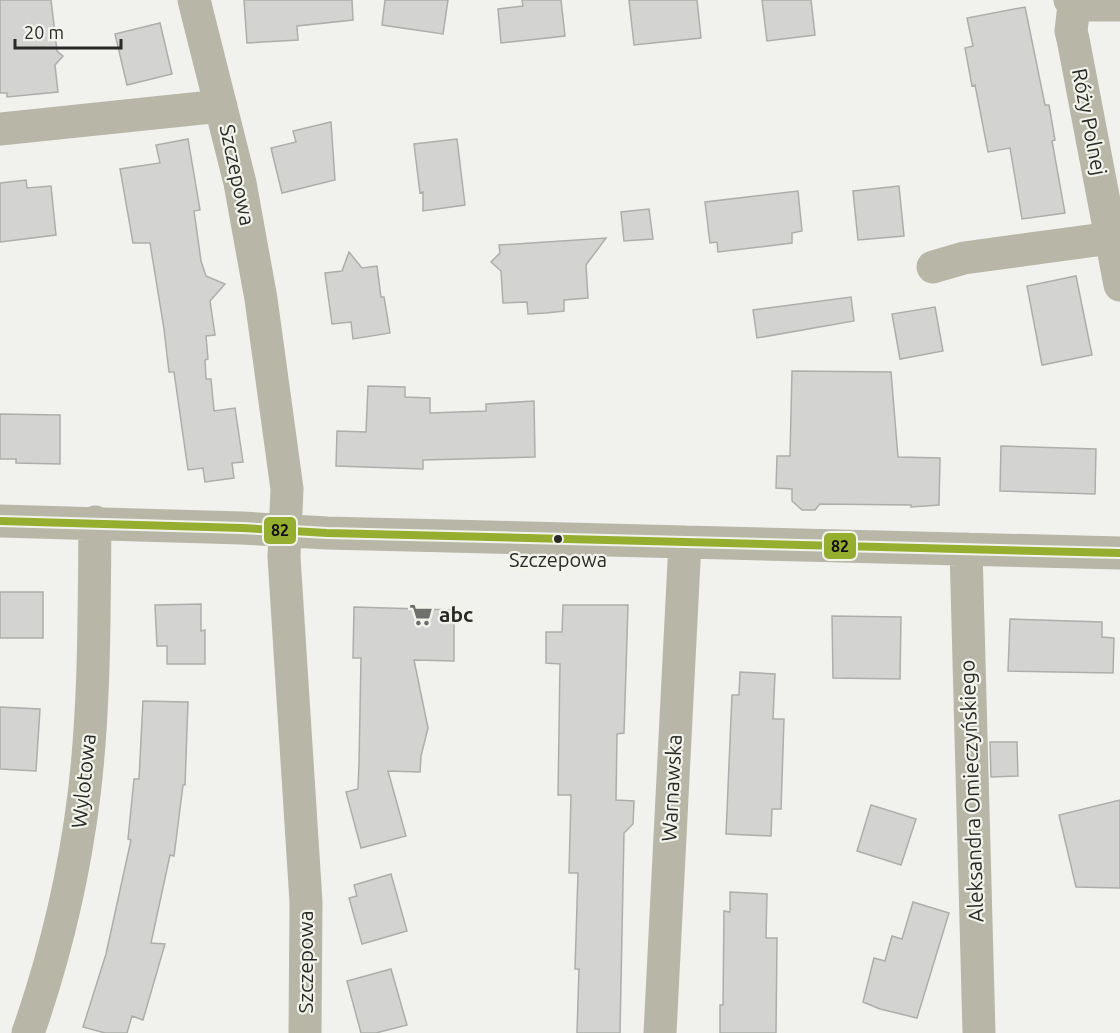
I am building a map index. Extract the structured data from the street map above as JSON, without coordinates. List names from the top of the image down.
{
  "streets": {
    "street": [
      "Róży Polnej",
      "Szczepowa",
      "Wylotowa",
      "Warnawska",
      "Aleksandra Omieczyńskiego"
    ]
  },
  "places": {
    "other": ["Szczepowa"],
    "supermarket": ["abc"]
  },
  "lines": ["transit line 82"],
  "scale_bar": "20 m"
}
